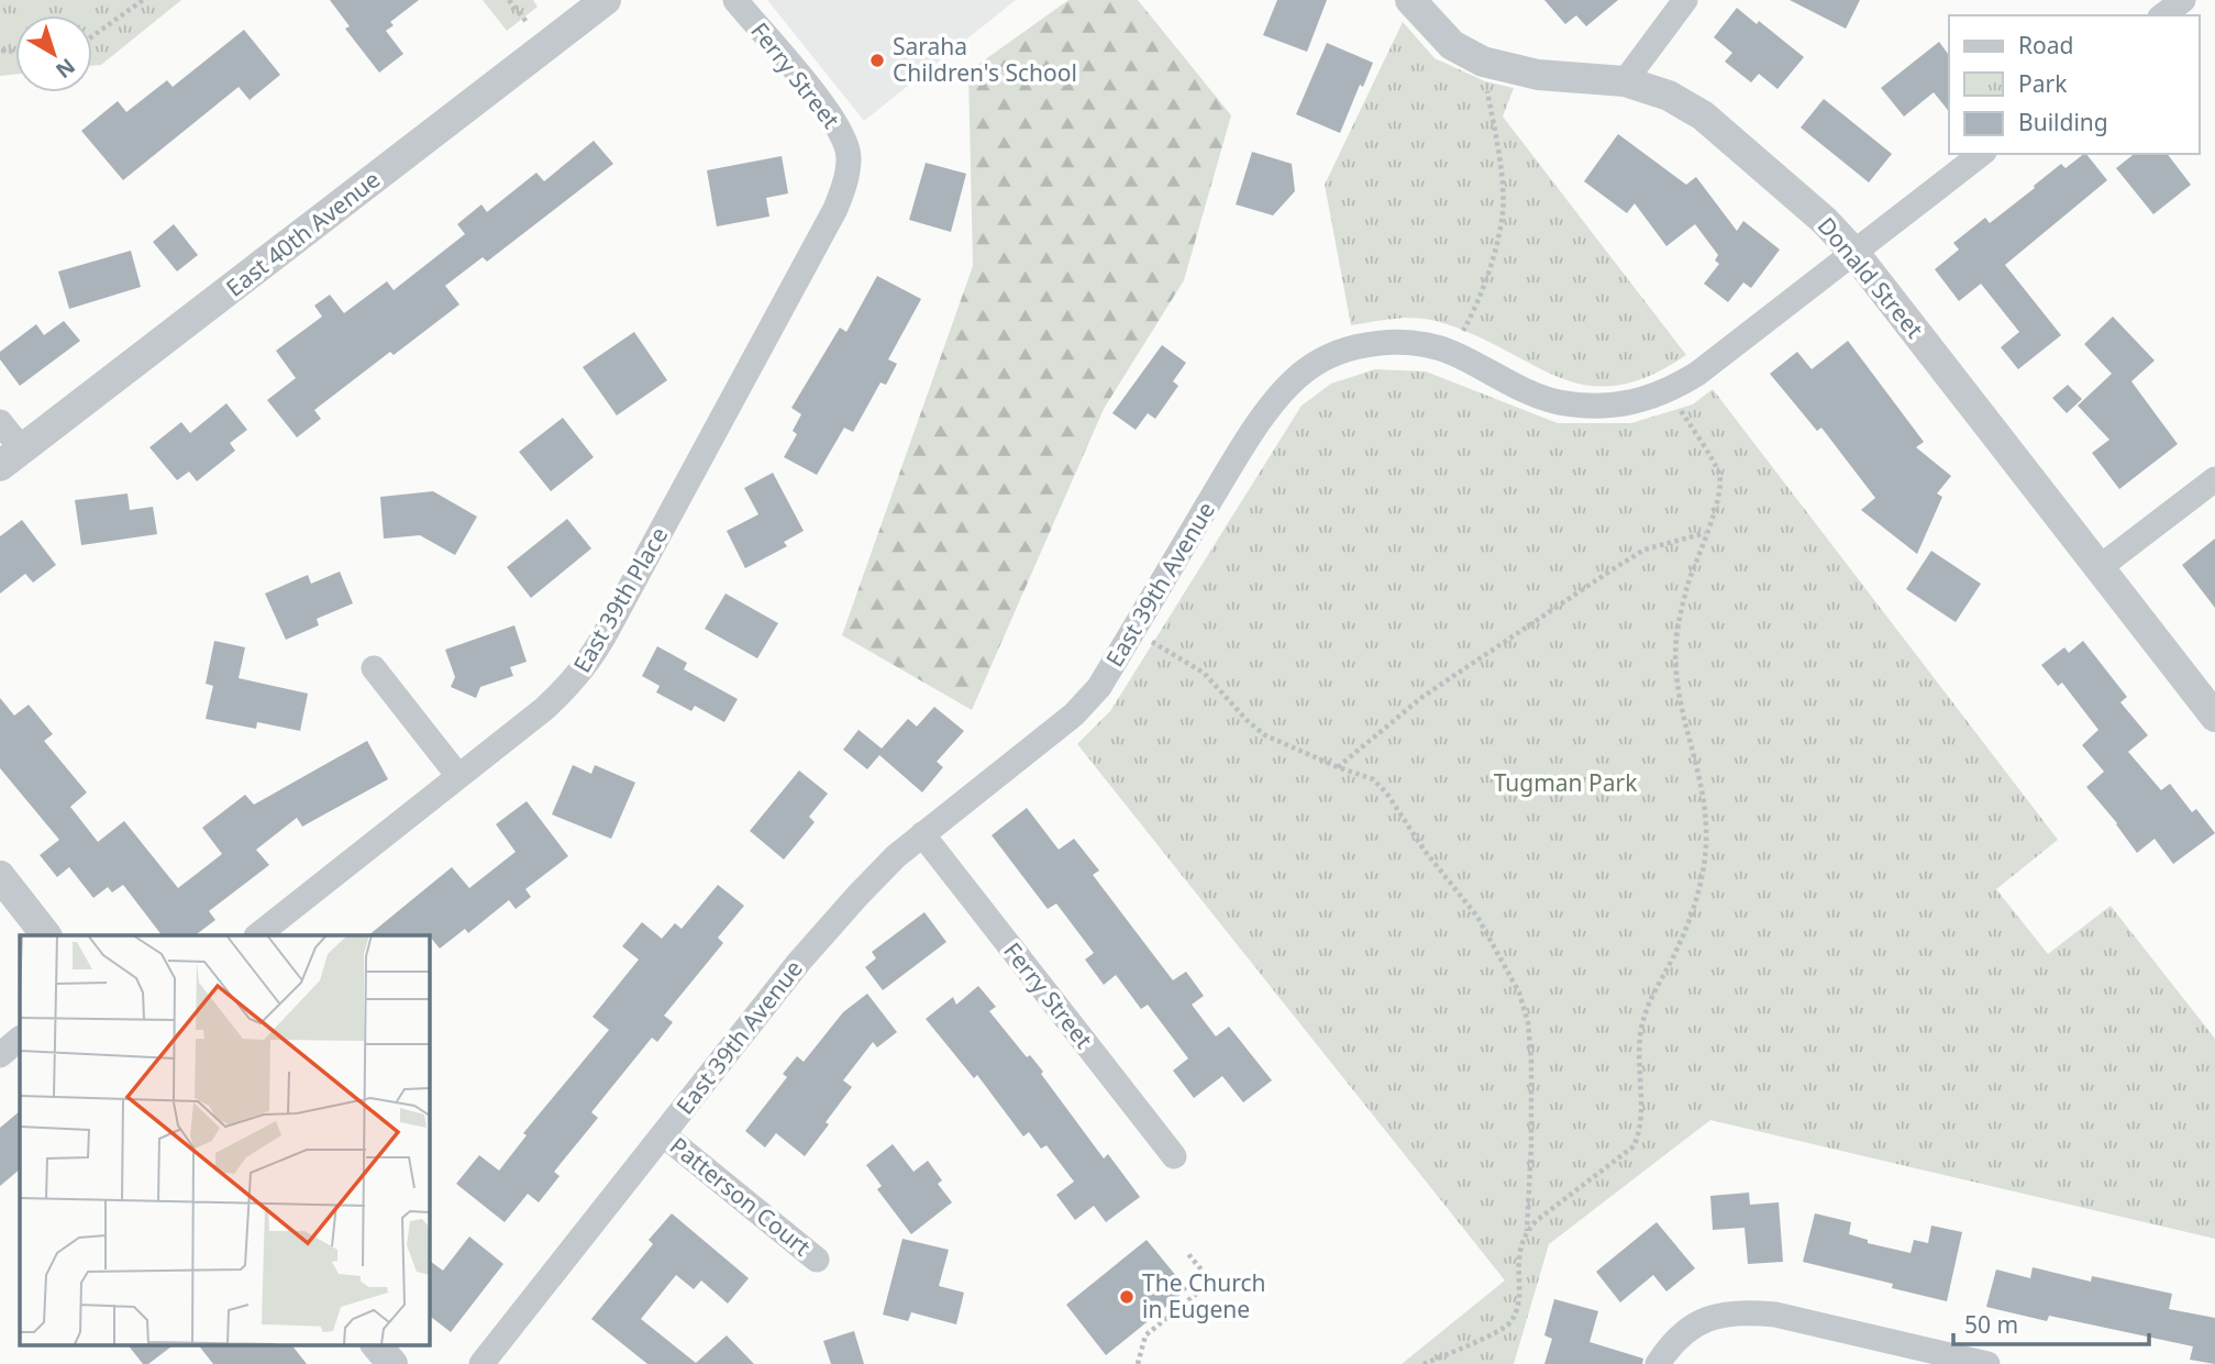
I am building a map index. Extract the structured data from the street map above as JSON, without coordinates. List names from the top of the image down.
{
  "streets": {
    "street": [
      "Ferry Street",
      "East 40th Avenue",
      "Donald Street",
      "East 39th Avenue",
      "East 39th Place",
      "Patterson Court"
    ]
  },
  "crossings": [
    ["Ferry Street", "East 39th Avenue"],
    ["Ferry Street", "East 39th Place"],
    ["Donald Street", "East 39th Avenue"],
    ["East 39th Avenue", "Patterson Court"]
  ],
  "parks": ["Tugman Park"],
  "places": ["Saraha Children's School", "The Church in Eugene"],
  "legend": ["Road", "Park", "Building"],
  "scale_bar": "50 m",
  "north": "bottom right"
}
